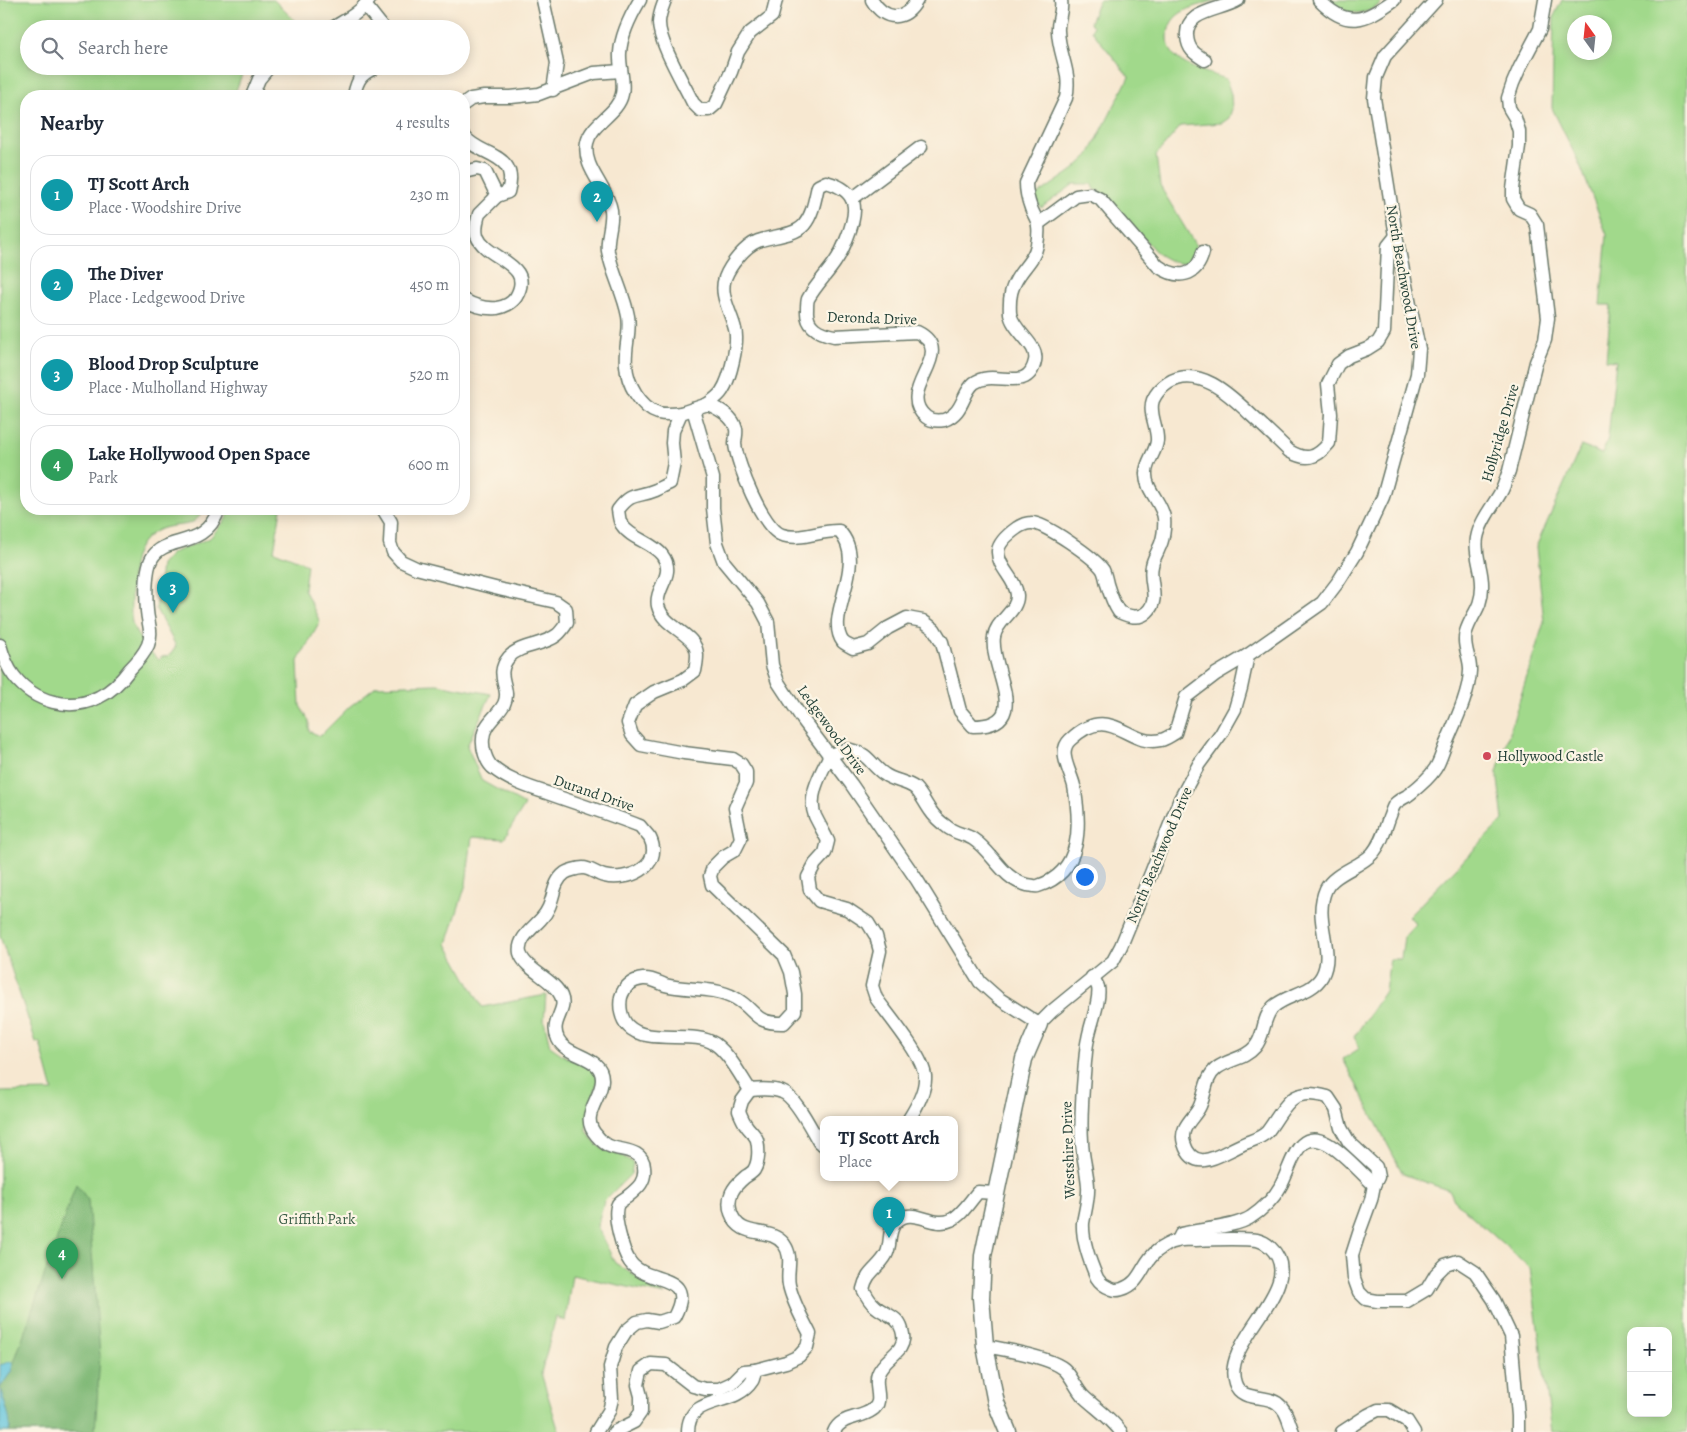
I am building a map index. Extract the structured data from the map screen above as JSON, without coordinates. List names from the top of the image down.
{
  "streets": {
    "street": [
      "North Beachwood Drive",
      "Deronda Drive",
      "Hollyridge Drive",
      "Ledgewood Drive",
      "Durand Drive",
      "Westshire Drive"
    ]
  },
  "crossings": [
    ["North Beachwood Drive", "Ledgewood Drive"],
    ["North Beachwood Drive", "Westshire Drive"]
  ],
  "parks": ["Griffith Park"],
  "places": ["Hollywood Castle"],
  "north": "top",
  "page": {
    "search": "Search here",
    "heading": ["Nearby", "4 results"],
    "list": [
      {
        "mark": "1",
        "name": "TJ Scott Arch",
        "note": "Place · Woodshire Drive",
        "value": "230 m"
      },
      {
        "mark": "2",
        "name": "The Diver",
        "note": "Place · Ledgewood Drive",
        "value": "450 m"
      },
      {
        "mark": "3",
        "name": "Blood Drop Sculpture",
        "note": "Place · Mulholland Highway",
        "value": "520 m"
      },
      {
        "mark": "4",
        "name": "Lake Hollywood Open Space",
        "note": "Park",
        "value": "600 m"
      }
    ],
    "pins": [
      "2",
      "3",
      "1",
      "4"
    ],
    "popup": ["TJ Scott Arch", "Place"],
    "map_buttons": ["+", "−"]
  }
}
